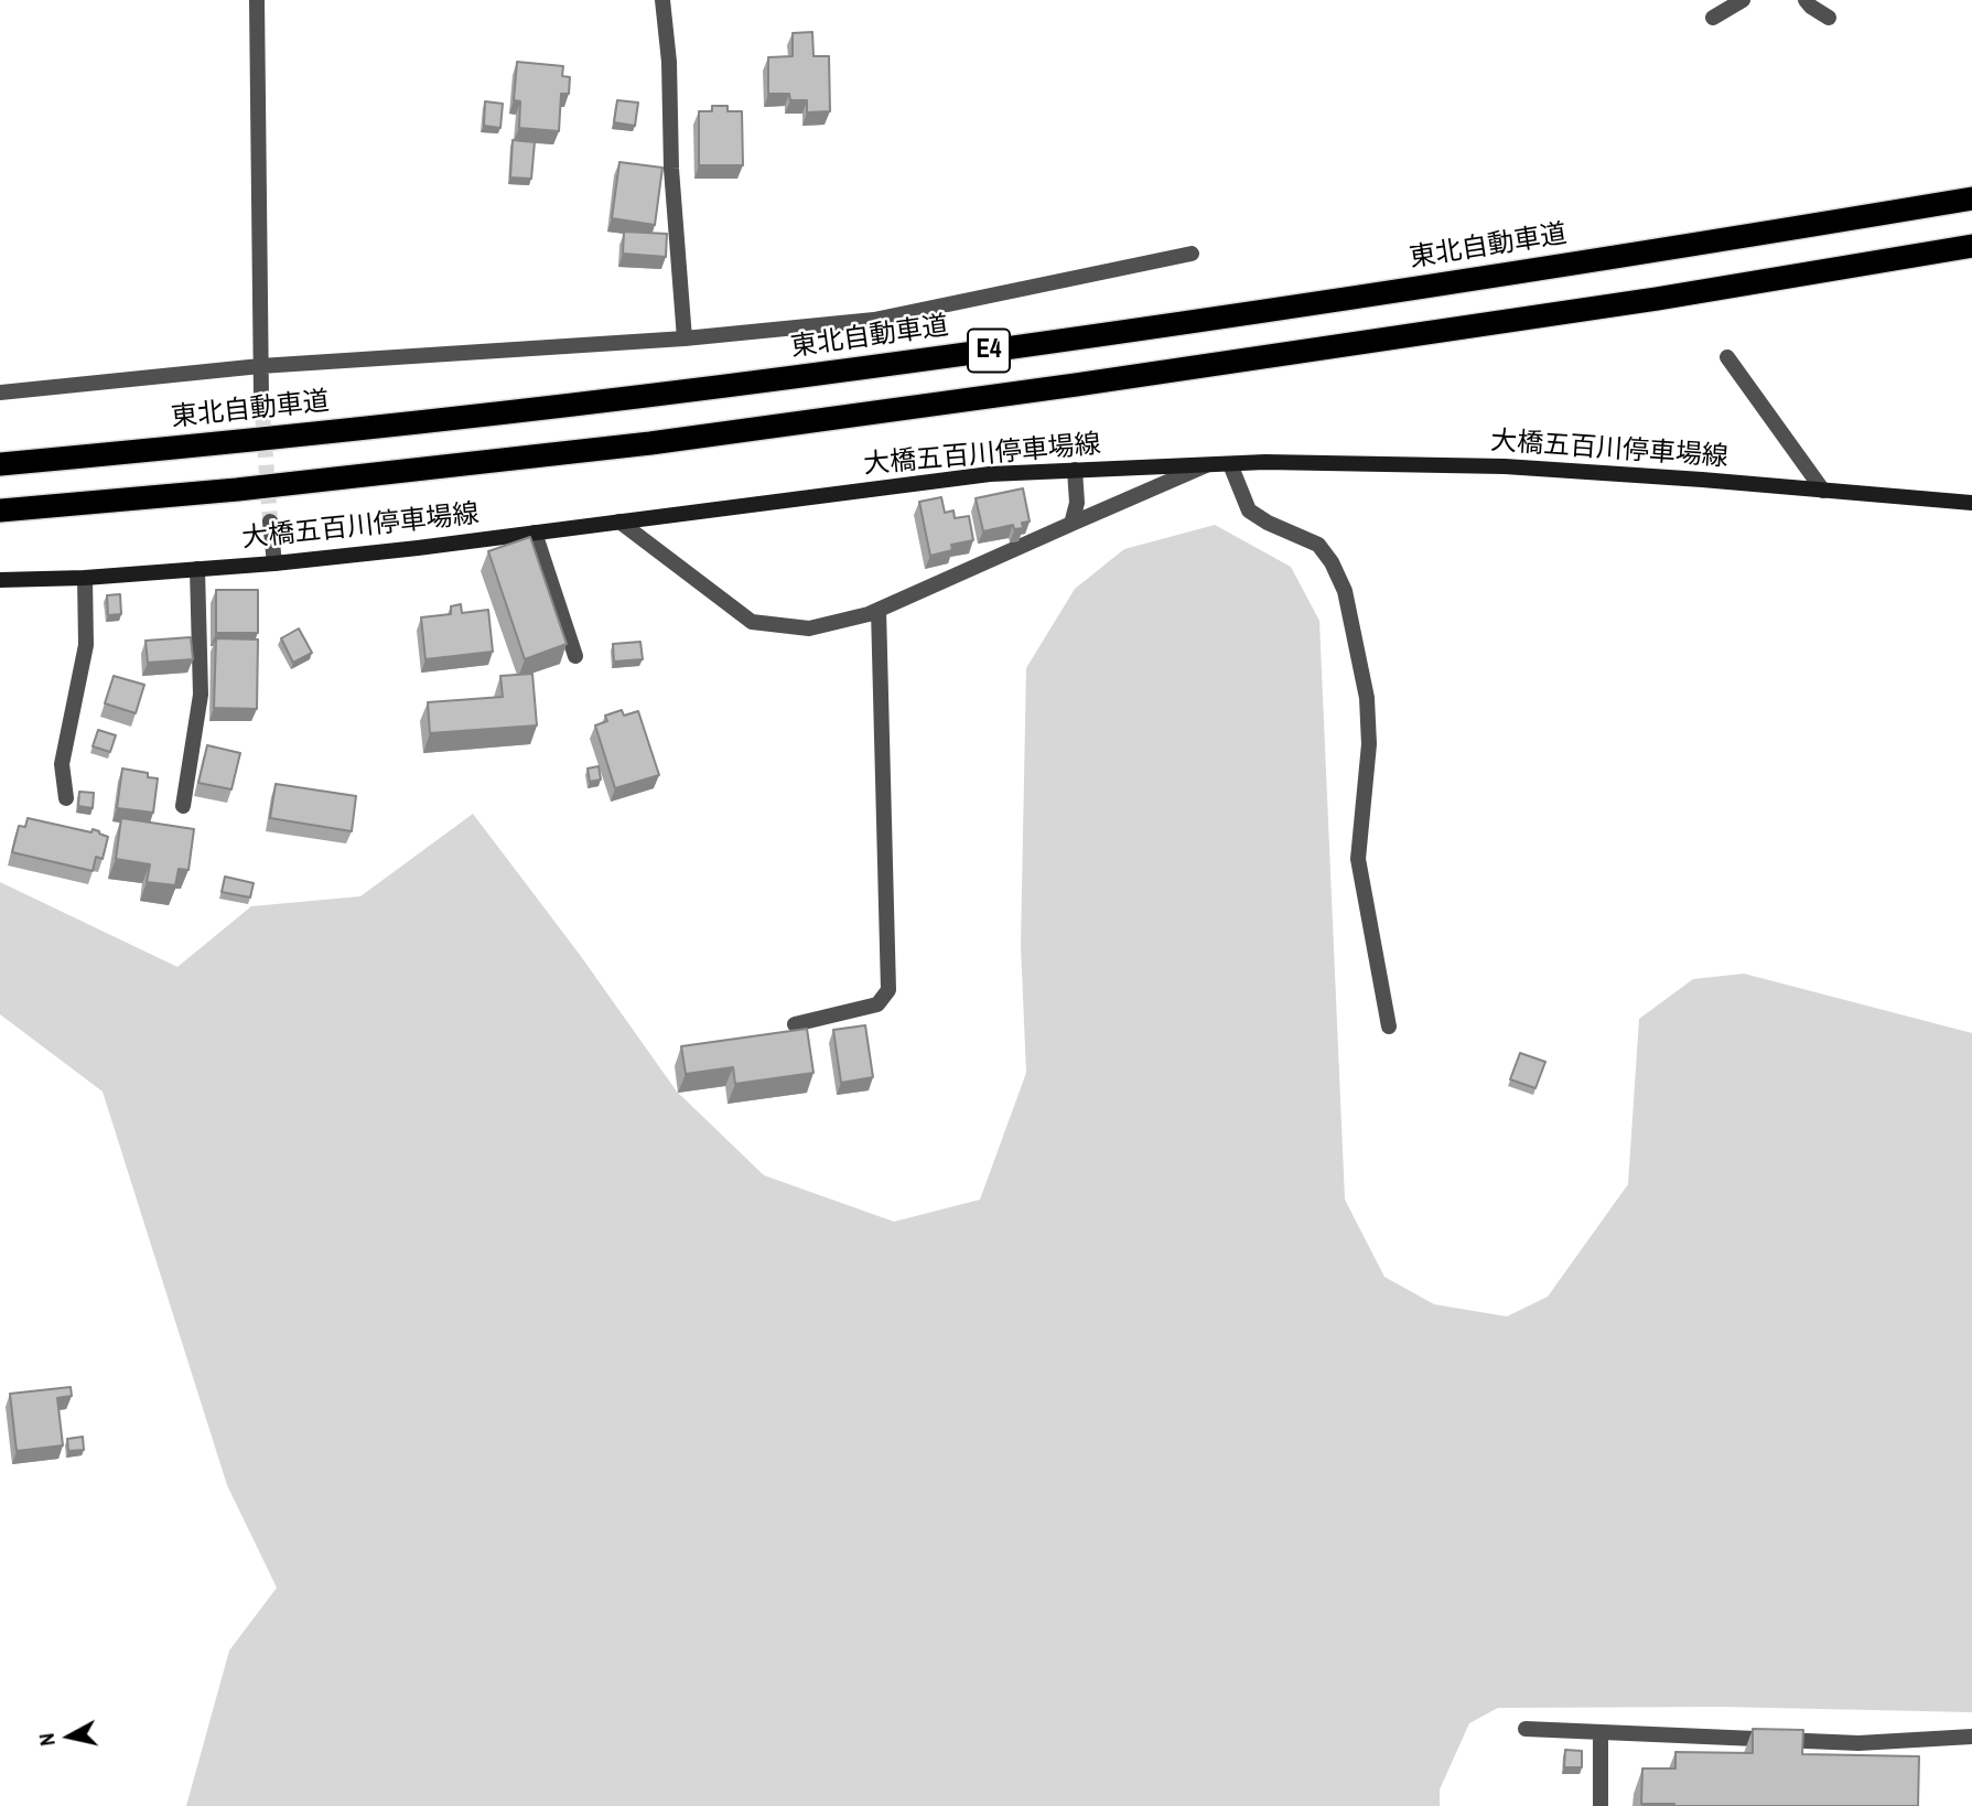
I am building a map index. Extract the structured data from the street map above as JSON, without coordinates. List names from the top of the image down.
{
  "streets": {
    "highway": ["東北自動車道", "E4"],
    "main road": ["大橋五百川停車場線"]
  },
  "north": "left"
}
